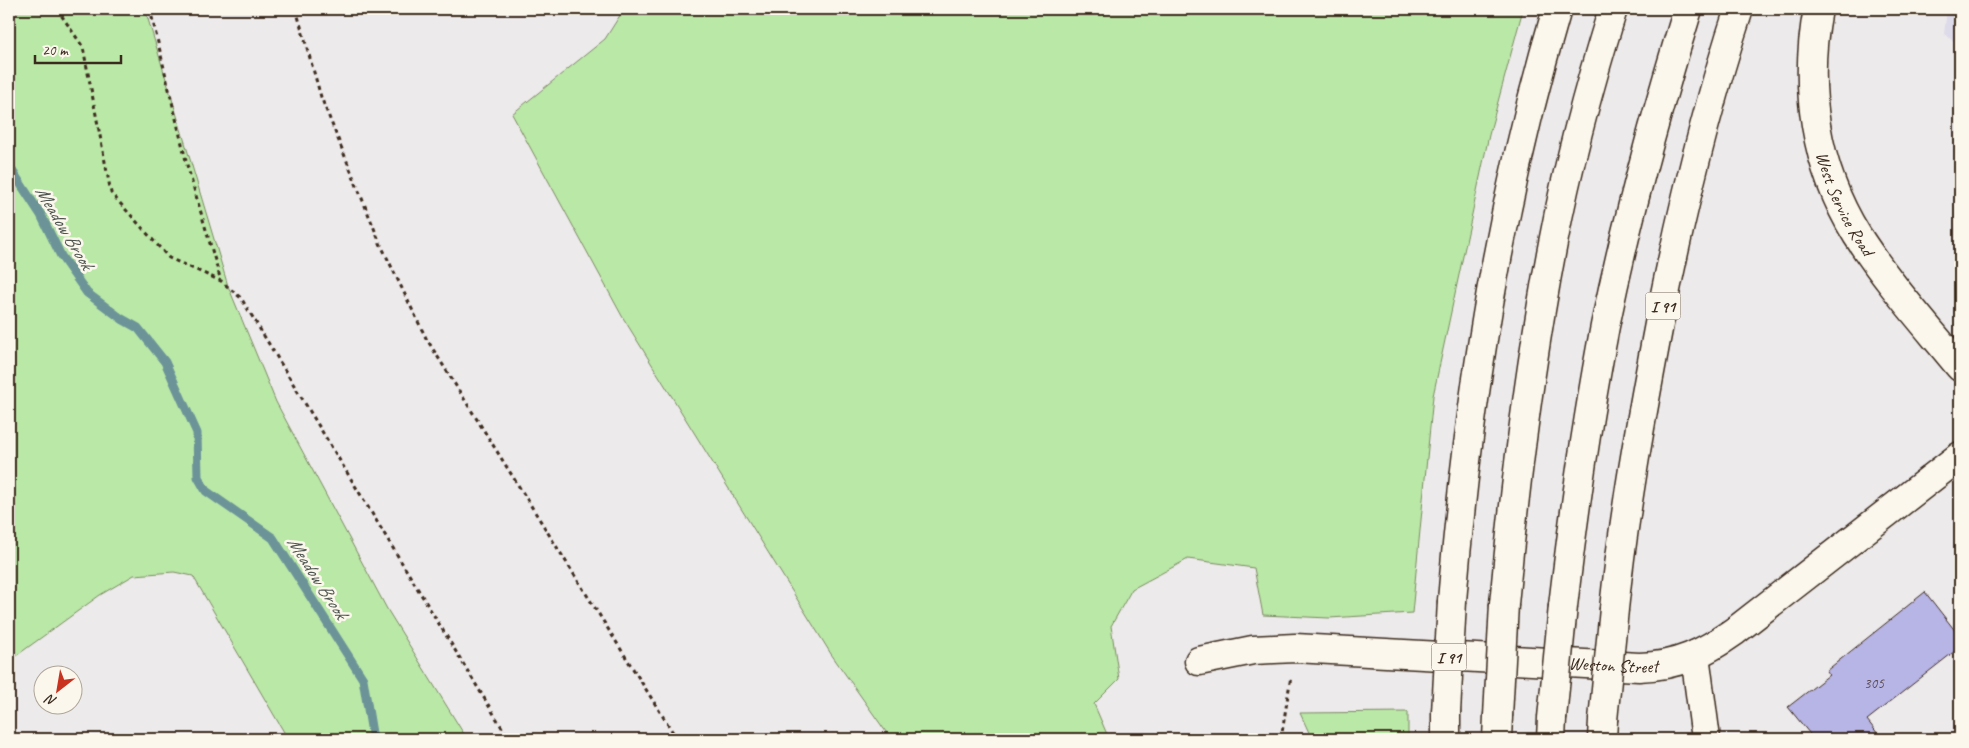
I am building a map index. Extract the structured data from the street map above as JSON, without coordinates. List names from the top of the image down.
{
  "streets": {
    "main road": ["West Service Road", "I 91", "Weston Street"]
  },
  "water": ["Meadow Brook"],
  "house_numbers": ["305"],
  "scale_bar": "20 m",
  "north": "bottom left"
}
